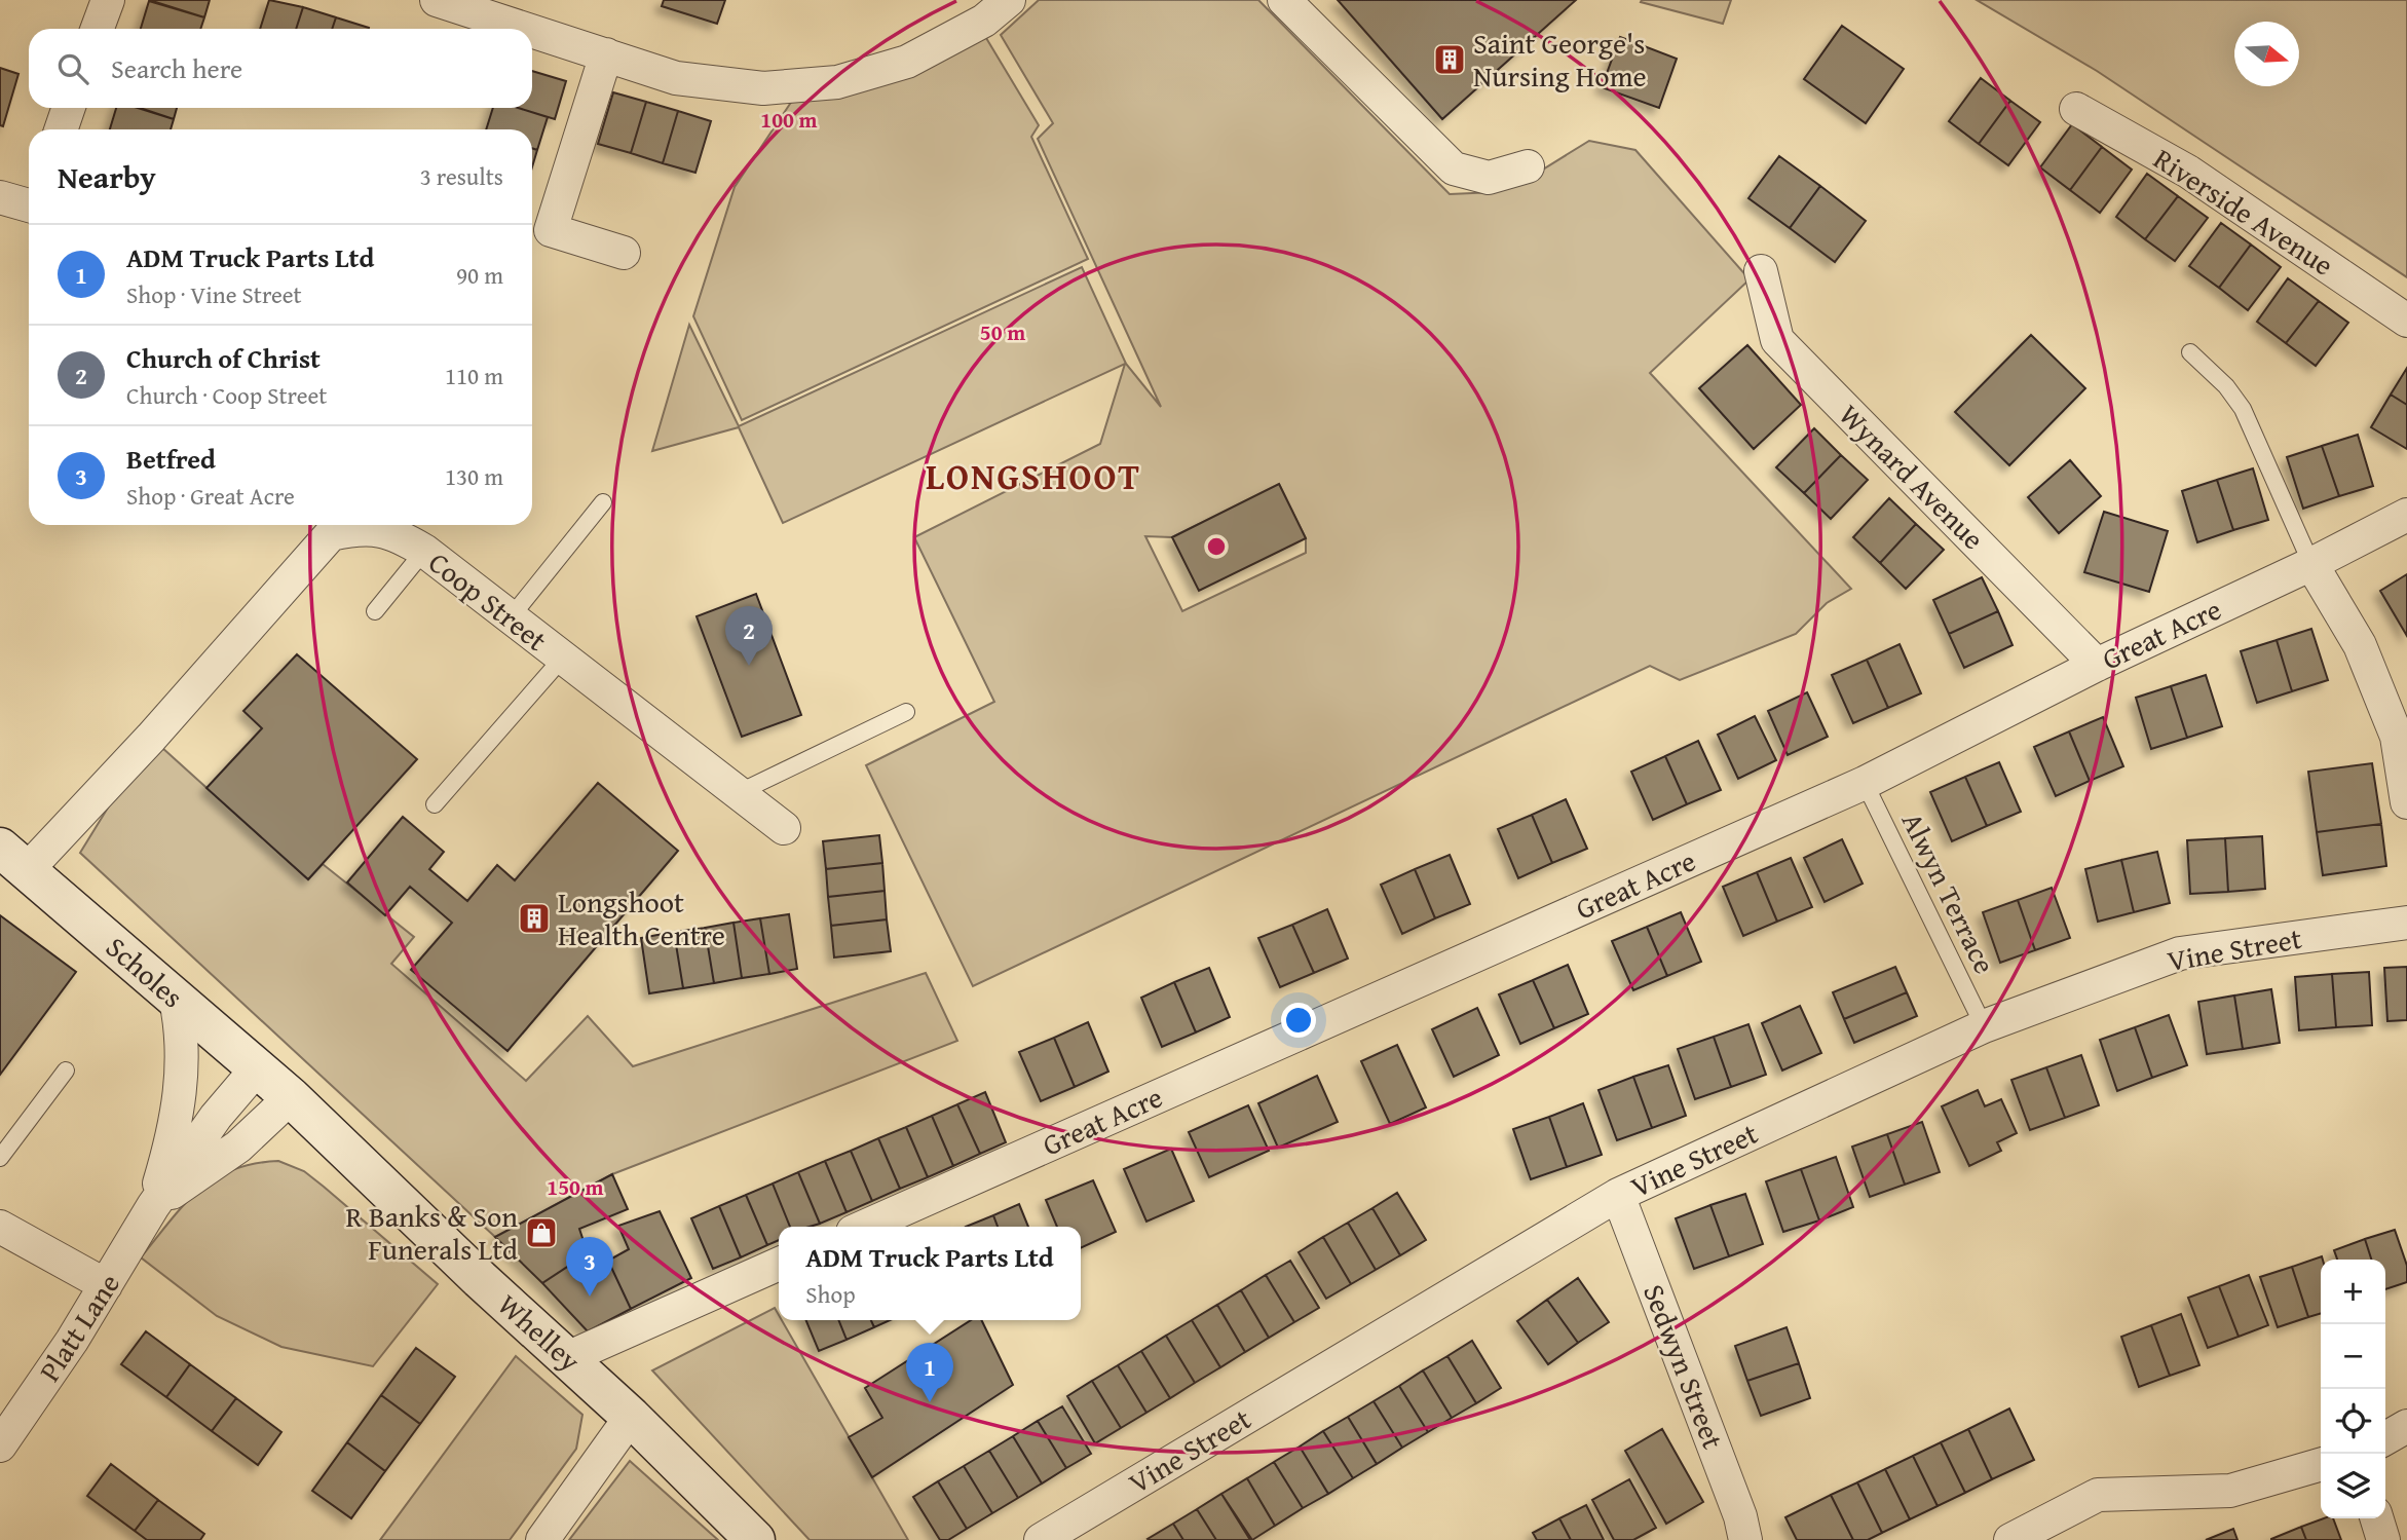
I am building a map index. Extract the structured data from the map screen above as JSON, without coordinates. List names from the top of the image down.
{
  "streets": {
    "main road": ["Scholes", "Whelley"],
    "street": [
      "Riverside Avenue",
      "Wynard Avenue",
      "Coop Street",
      "Great Acre",
      "Vine Street",
      "Platt Lane",
      "Sedwyn Street"
    ],
    "lane": ["Alwyn Terrace"]
  },
  "crossings": [
    ["Wynard Avenue", "Great Acre"],
    ["Coop Street", "Scholes"],
    ["Great Acre", "Alwyn Terrace"],
    ["Alwyn Terrace", "Vine Street"],
    ["Vine Street", "Sedwyn Street"],
    ["Scholes", "Platt Lane"],
    ["Scholes", "Whelley"],
    ["Platt Lane", "Whelley"]
  ],
  "districts": ["LONGSHOOT"],
  "places": {
    "building": ["Saint George's Nursing Home", "Longshoot Health Centre"],
    "shop": ["R Banks & Son Funerals Ltd"]
  },
  "north": "right",
  "page": {
    "search": "Search here",
    "heading": ["Nearby", "3 results"],
    "list": [
      {
        "mark": "1",
        "name": "ADM Truck Parts Ltd",
        "note": "Shop · Vine Street",
        "value": "90 m"
      },
      {
        "mark": "2",
        "name": "Church of Christ",
        "note": "Church · Coop Street",
        "value": "110 m"
      },
      {
        "mark": "3",
        "name": "Betfred",
        "note": "Shop · Great Acre",
        "value": "130 m"
      }
    ],
    "pins": ["2", "3", "1"],
    "popup": ["ADM Truck Parts Ltd", "Shop"],
    "map_buttons": ["+", "−"]
  },
  "rings": ["100 m", "50 m", "150 m"]
}
